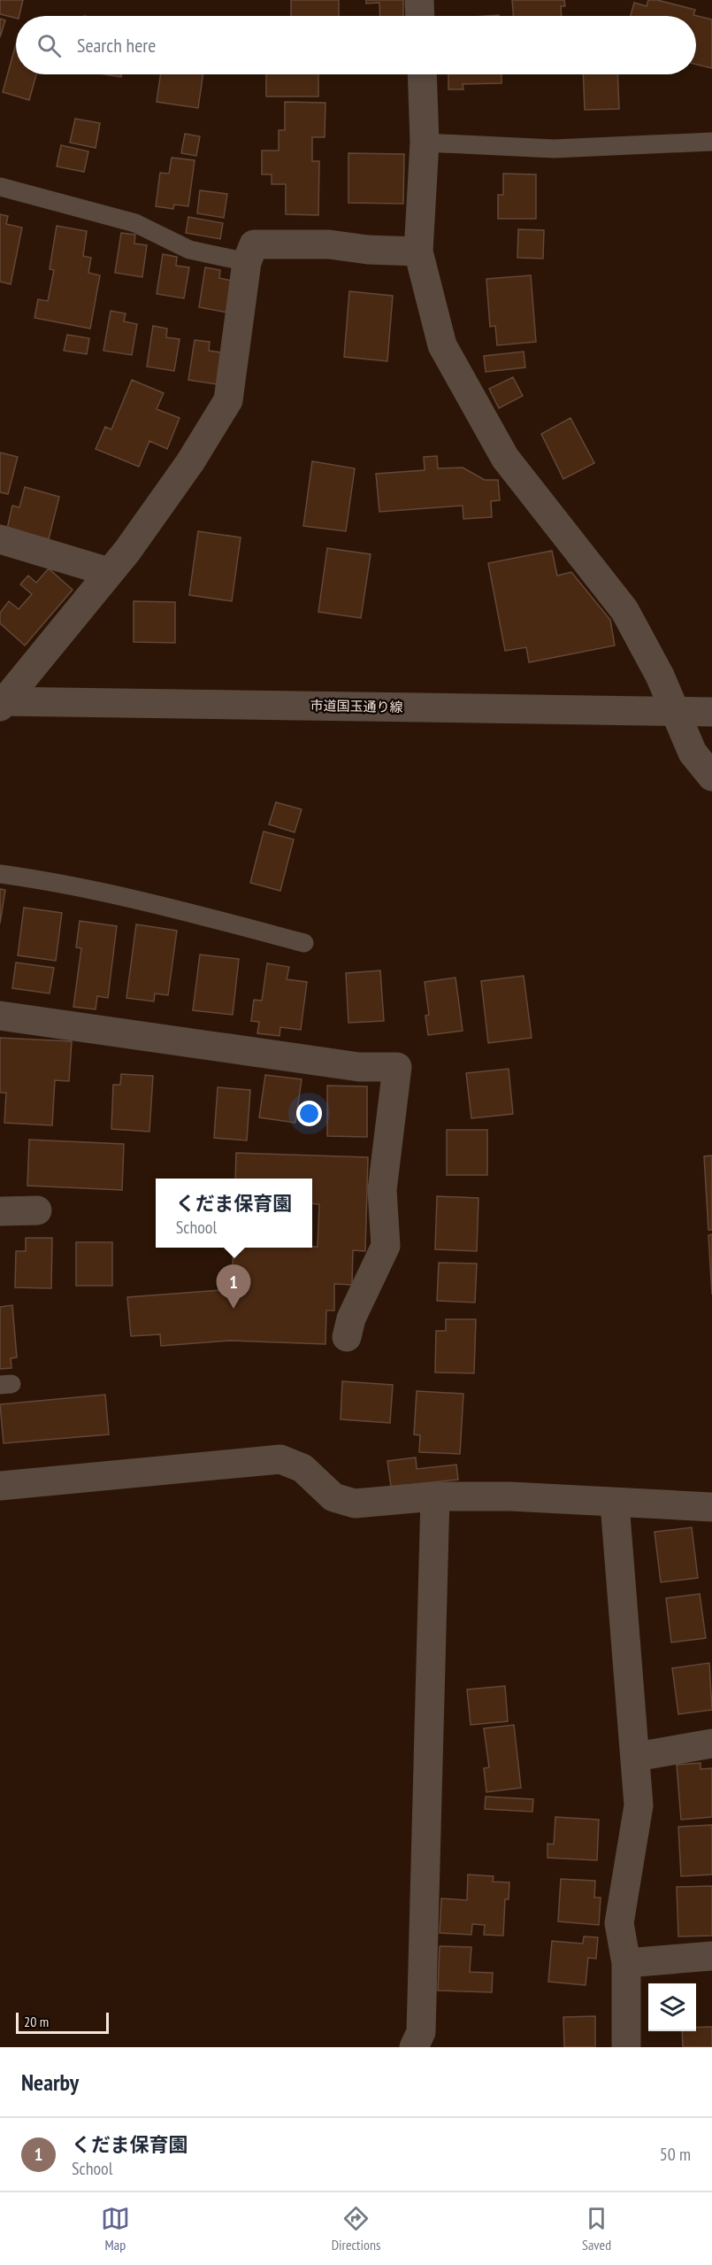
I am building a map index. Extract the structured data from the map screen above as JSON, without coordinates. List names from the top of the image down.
{
  "streets": {
    "street": ["市道国玉通り線"]
  },
  "scale_bar": "20 m",
  "page": {
    "search": "Search here",
    "popup": ["くだま保育園", "School"],
    "pins": "1",
    "scale": "20 m",
    "heading": "Nearby",
    "list": [
      {
        "mark": "1",
        "name": "くだま保育園",
        "note": "School",
        "value": "50 m"
      }
    ],
    "nav": ["Map", "Directions", "Saved"]
  }
}
